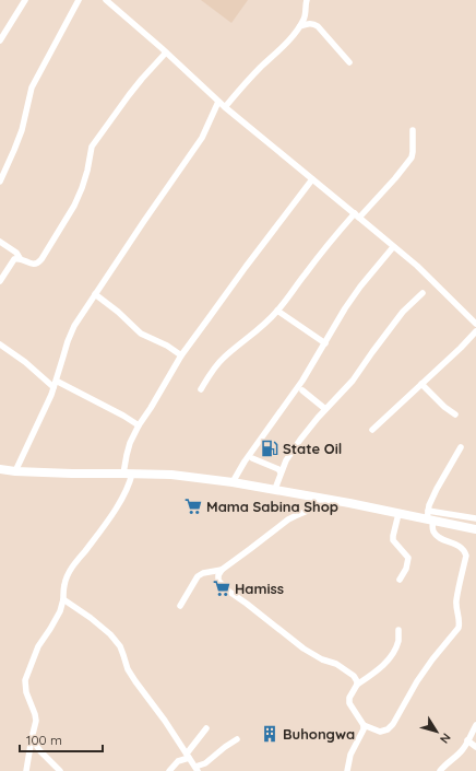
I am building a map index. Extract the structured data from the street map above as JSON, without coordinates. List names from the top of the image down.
{
  "places": {
    "fuel station": ["State Oil"],
    "supermarket": ["Mama Sabina Shop", "Hamiss"],
    "building": ["Buhongwa"]
  },
  "scale_bar": "100 m",
  "north": "bottom right"
}
